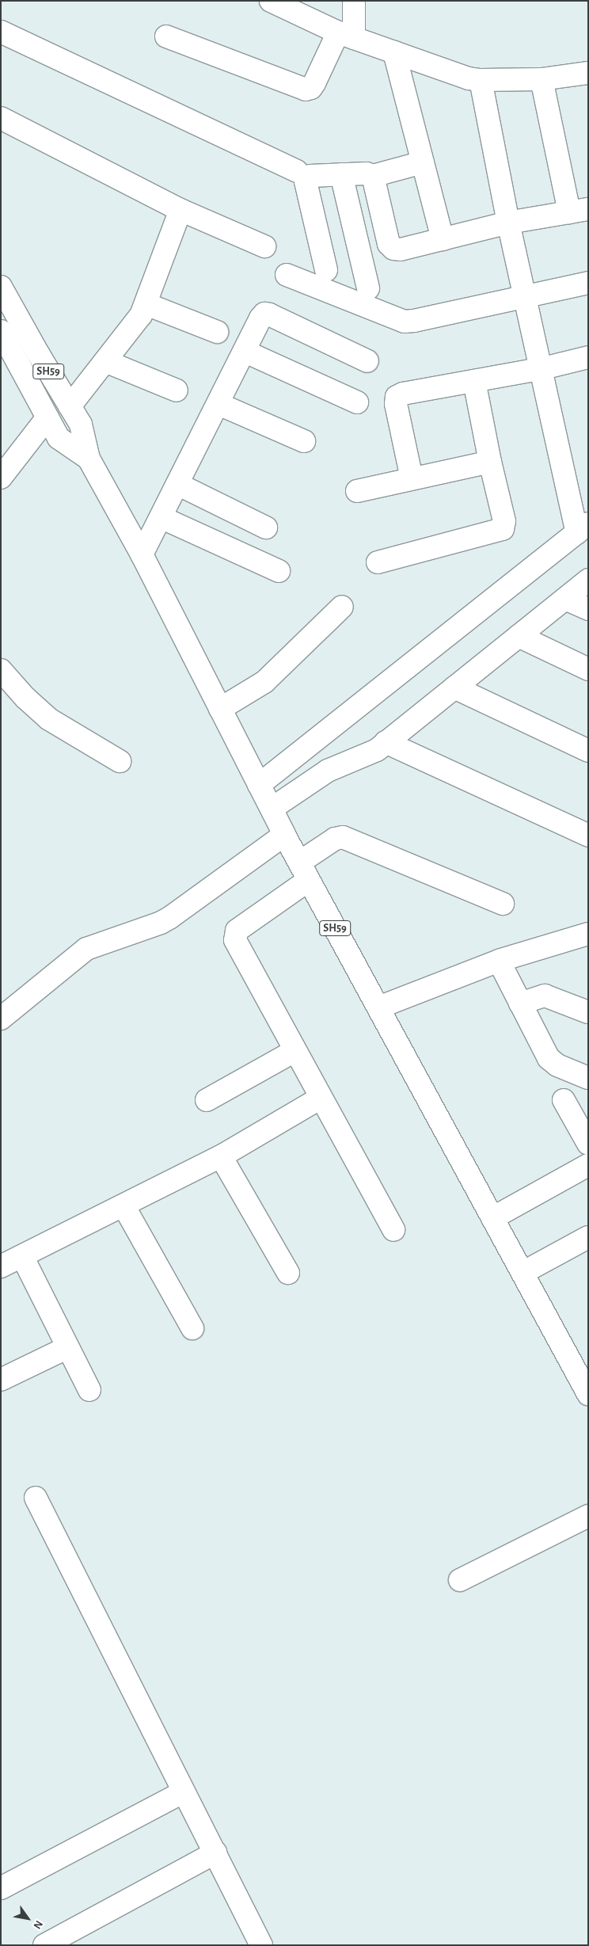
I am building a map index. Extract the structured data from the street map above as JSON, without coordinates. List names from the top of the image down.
{
  "streets": {
    "street": ["SH59"]
  },
  "north": "bottom right"
}
